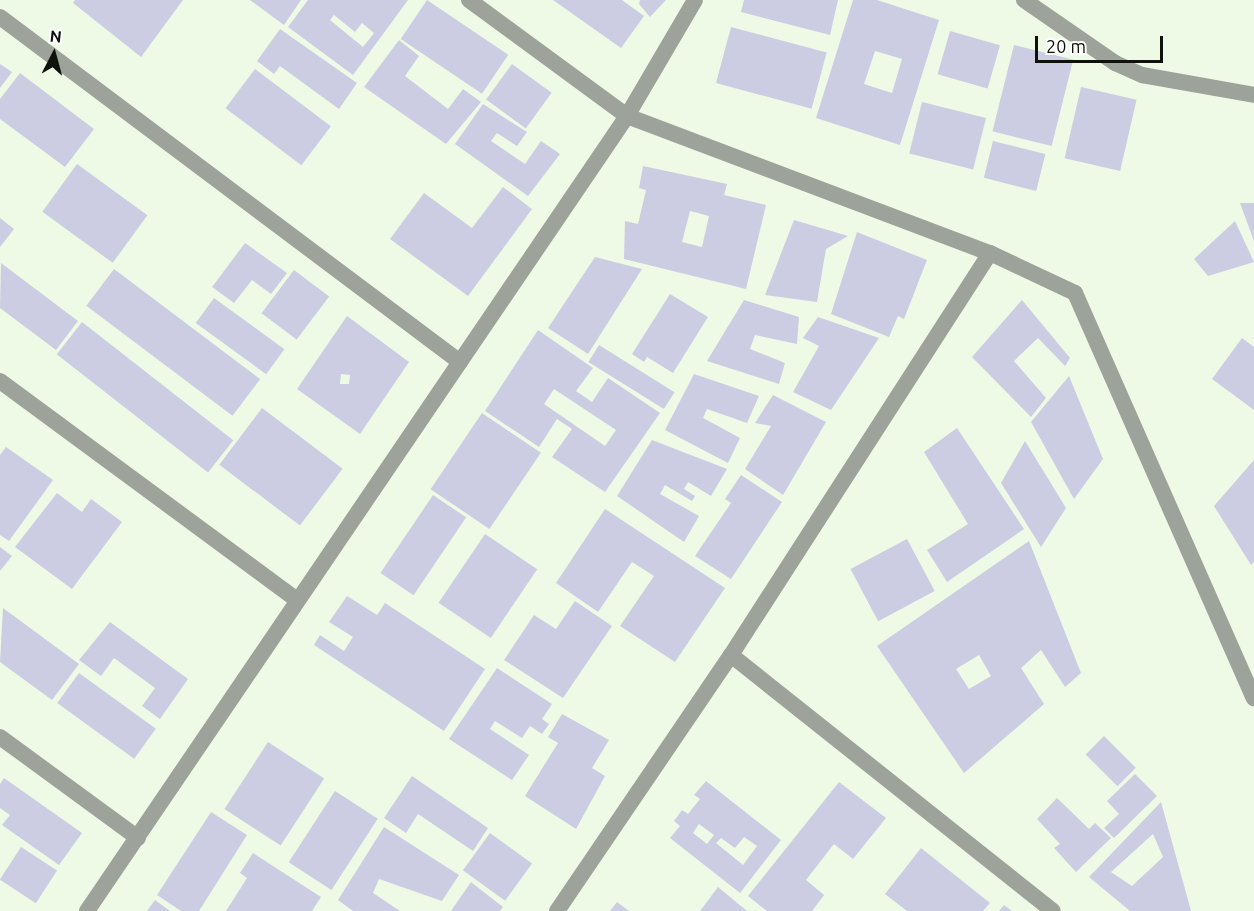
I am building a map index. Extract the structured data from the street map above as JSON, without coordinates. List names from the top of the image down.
{
  "scale_bar": "20 m",
  "north": "top"
}
